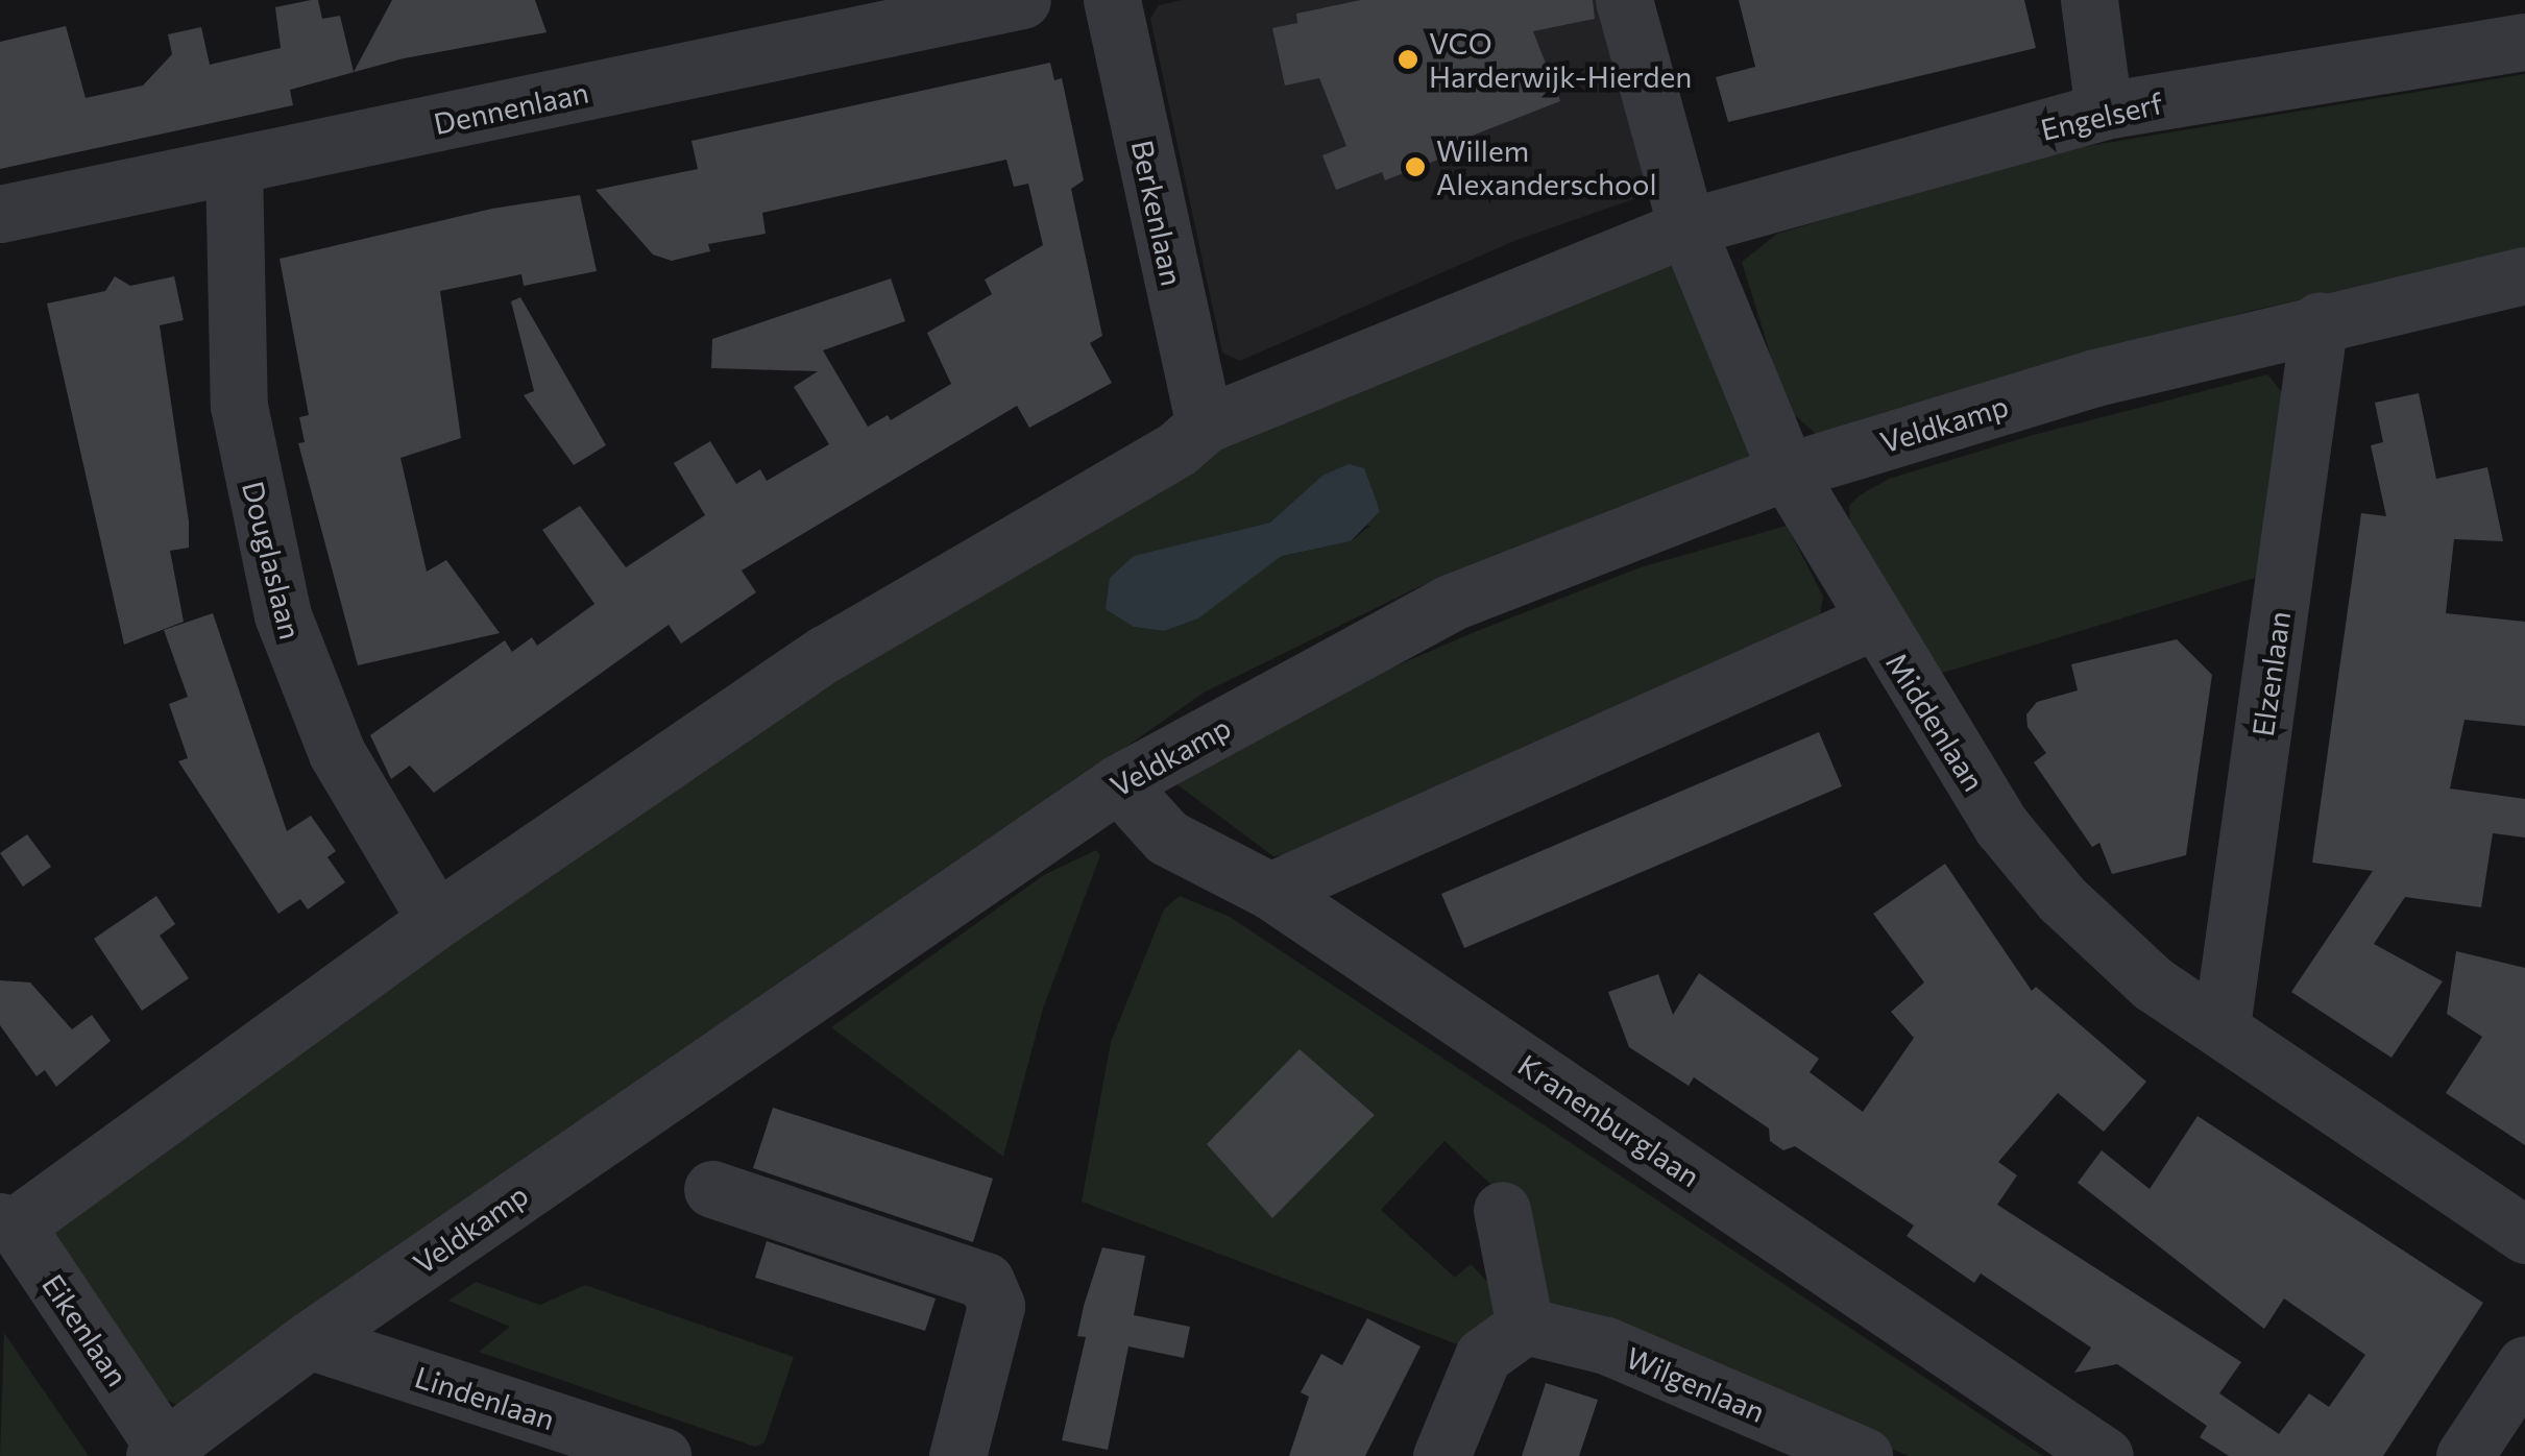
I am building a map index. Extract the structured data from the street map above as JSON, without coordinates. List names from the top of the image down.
{
  "streets": {
    "street": [
      "Dennenlaan",
      "Engelserf",
      "Berkenlaan",
      "Veldkamp",
      "Douglaslaan",
      "Elzenlaan",
      "Middenlaan",
      "Kranenburglaan",
      "Eikenlaan",
      "Wilgenlaan",
      "Lindenlaan"
    ]
  },
  "crossings": [
    ["Dennenlaan", "Douglaslaan"],
    ["Engelserf", "Middenlaan"],
    ["Veldkamp", "Elzenlaan"],
    ["Veldkamp", "Middenlaan"],
    ["Veldkamp", "Kranenburglaan"],
    ["Veldkamp", "Eikenlaan"],
    ["Veldkamp", "Lindenlaan"],
    ["Elzenlaan", "Middenlaan"]
  ],
  "places": ["VCO Harderwijk-Hierden", "Willem Alexanderschool"]
}
